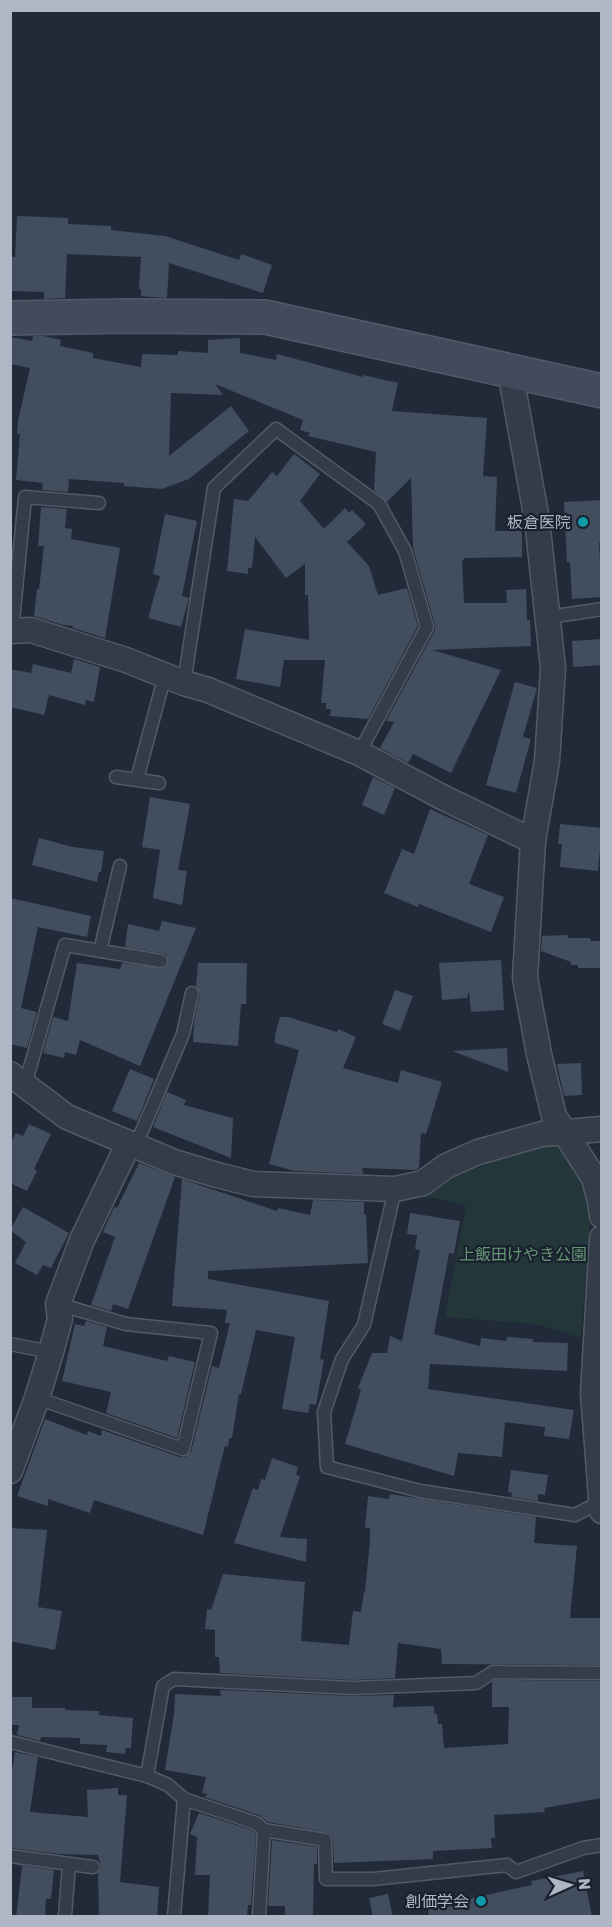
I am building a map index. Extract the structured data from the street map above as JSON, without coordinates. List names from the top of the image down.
{
  "parks": ["上飯田けやき公園"],
  "places": ["板倉医院", "創価学会"],
  "north": "right"
}
